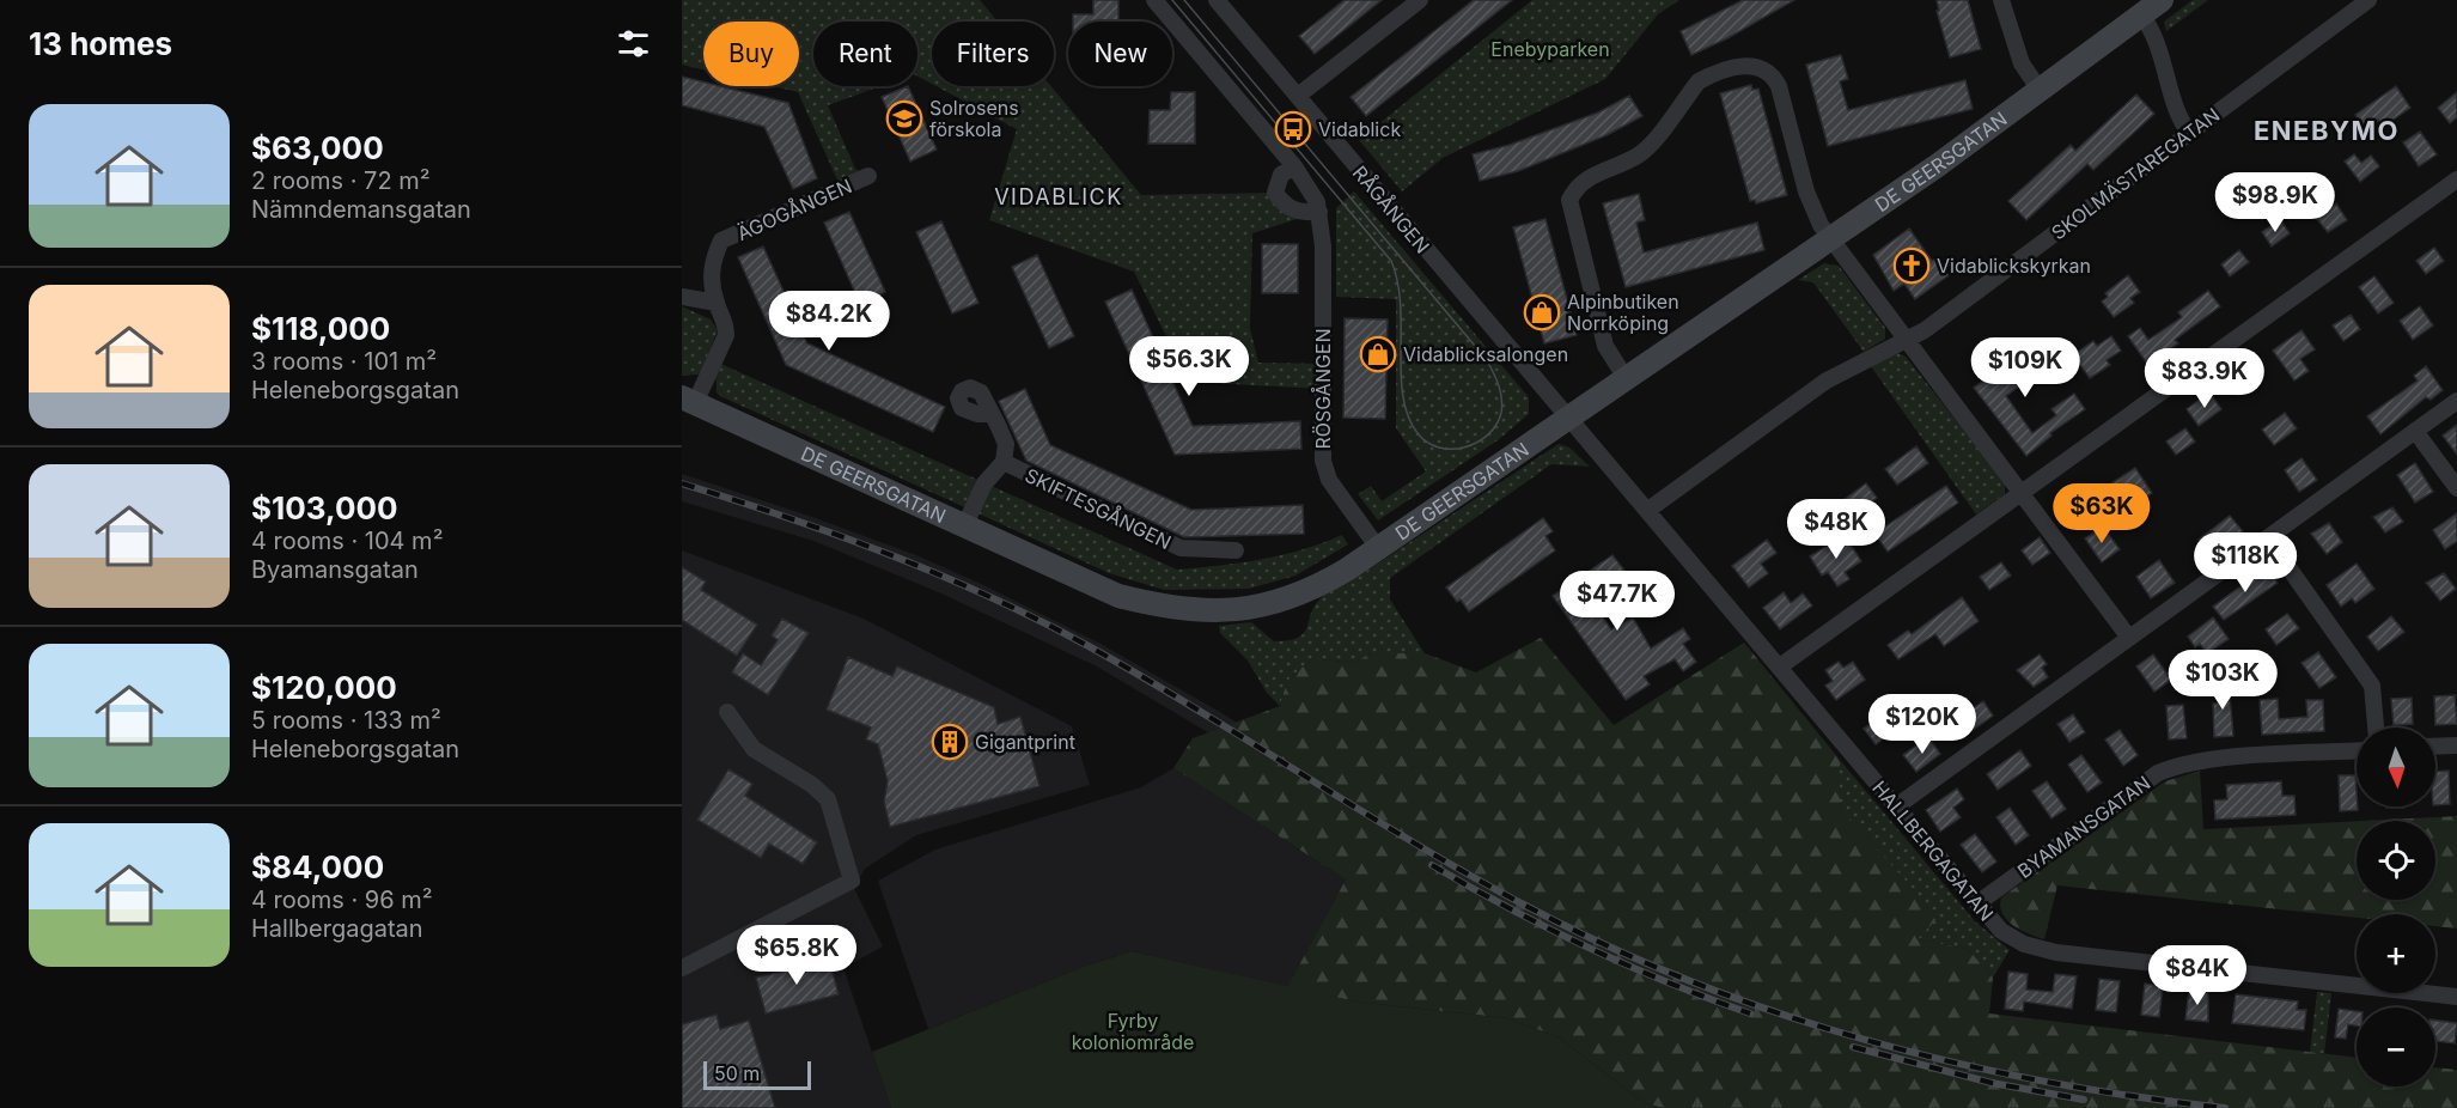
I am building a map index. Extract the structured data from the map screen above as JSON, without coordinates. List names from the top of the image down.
{
  "streets": {
    "main road": ["DE GEERSGATAN"],
    "street": [
      "SKOLMÄSTAREGATAN",
      "ÄGOGÅNGEN",
      "RÅGÅNGEN",
      "RÖSGÅNGEN",
      "SKIFTESGÅNGEN",
      "BYAMANSGATAN",
      "HALLBERGAGATAN"
    ]
  },
  "crossings": [
    ["DE GEERSGATAN", "ÄGOGÅNGEN"],
    ["DE GEERSGATAN", "RÅGÅNGEN"],
    ["DE GEERSGATAN", "RÖSGÅNGEN"],
    ["DE GEERSGATAN", "SKIFTESGÅNGEN"],
    ["DE GEERSGATAN", "HALLBERGAGATAN"],
    ["SKOLMÄSTAREGATAN", "HALLBERGAGATAN"],
    ["RÅGÅNGEN", "HALLBERGAGATAN"],
    ["BYAMANSGATAN", "HALLBERGAGATAN"]
  ],
  "districts": ["ENEBYMO", "VIDABLICK"],
  "parks": ["Enebyparken", "Fyrby koloniområde"],
  "places": {
    "school or university": ["Solrosens förskola"],
    "bus stop": ["Vidablick"],
    "church": ["Vidablickskyrkan"],
    "shop": ["Alpinbutiken Norrköping", "Vidablicksalongen"],
    "building": ["Gigantprint"]
  },
  "scale_bar": "50 m",
  "north": "bottom",
  "page": {
    "heading": "13 homes",
    "chip": [
      "Buy",
      "Rent",
      "Filters",
      "New"
    ],
    "list": [
      {
        "name": "$63,000",
        "note": "2 rooms · 72 m² · Nämndemansgatan"
      },
      {
        "name": "$118,000",
        "note": "3 rooms · 101 m² · Heleneborgsgatan"
      },
      {
        "name": "$103,000",
        "note": "4 rooms · 104 m² · Byamansgatan"
      },
      {
        "name": "$120,000",
        "note": "5 rooms · 133 m² · Heleneborgsgatan"
      },
      {
        "name": "$84,000",
        "note": "4 rooms · 96 m² · Hallbergagatan"
      }
    ],
    "price": [
      "$98.9K",
      "$84.2K",
      "$56.3K",
      "$109K",
      "$83.9K",
      "$63K",
      "$48K",
      "$118K",
      "$47.7K",
      "$103K",
      "$120K",
      "$65.8K",
      "$84K"
    ],
    "map_buttons": ["+", "−"],
    "scale": "50 m"
  }
}
